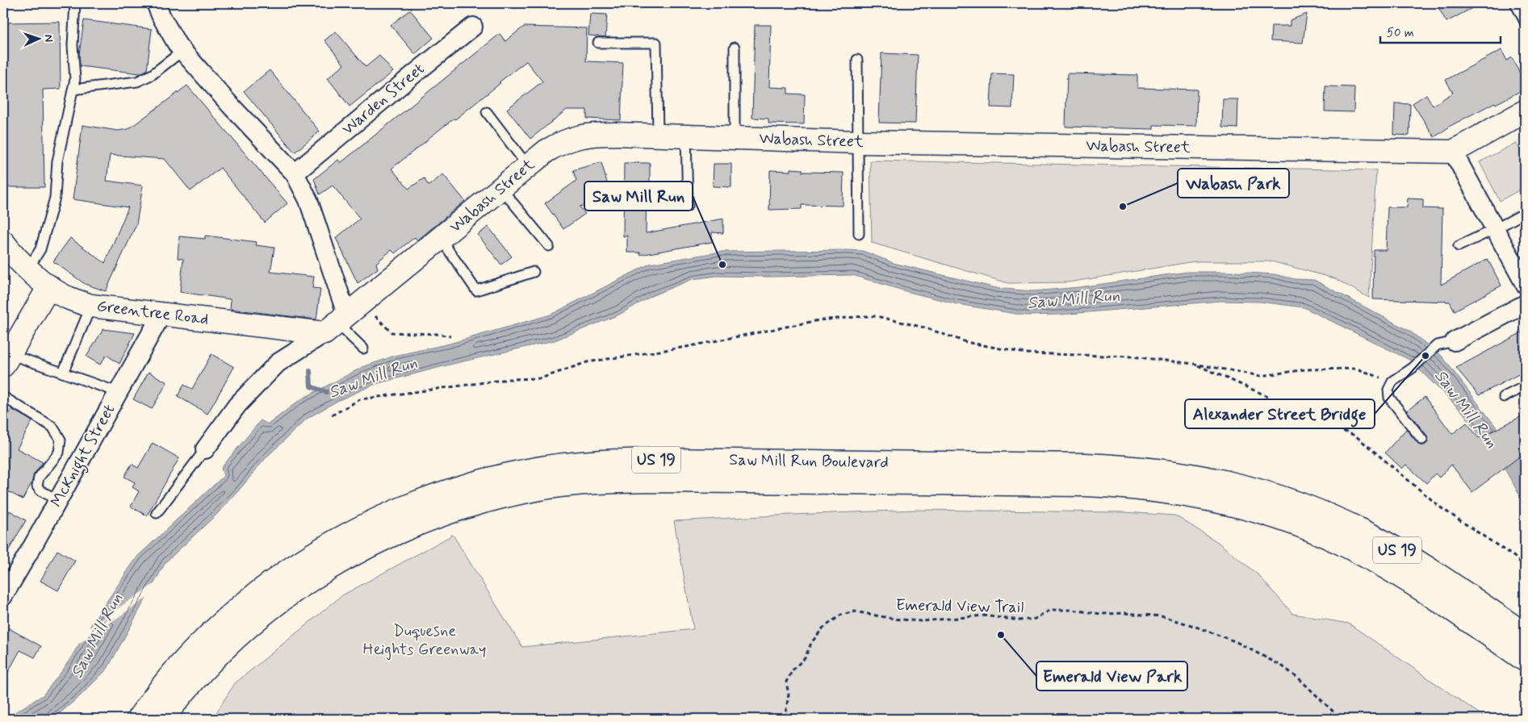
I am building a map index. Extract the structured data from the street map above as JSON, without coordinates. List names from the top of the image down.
{
  "streets": {
    "main road": [
      "Wabash Street",
      "Greentree Road",
      "US 19",
      "Saw Mill Run Boulevard"
    ],
    "street": ["Warden Street", "McKnight Street"],
    "path": ["Emerald View Trail"]
  },
  "crossings": [
    ["Wabash Street", "Greentree Road"],
    ["Greentree Road", "McKnight Street"]
  ],
  "water": ["Saw Mill Run"],
  "parks": ["Duquesne Heights Greenway"],
  "places": [
    "Wabash Park",
    "Saw Mill Run",
    "Alexander Street Bridge",
    "Emerald View Park"
  ],
  "scale_bar": "50 m",
  "north": "right"
}
